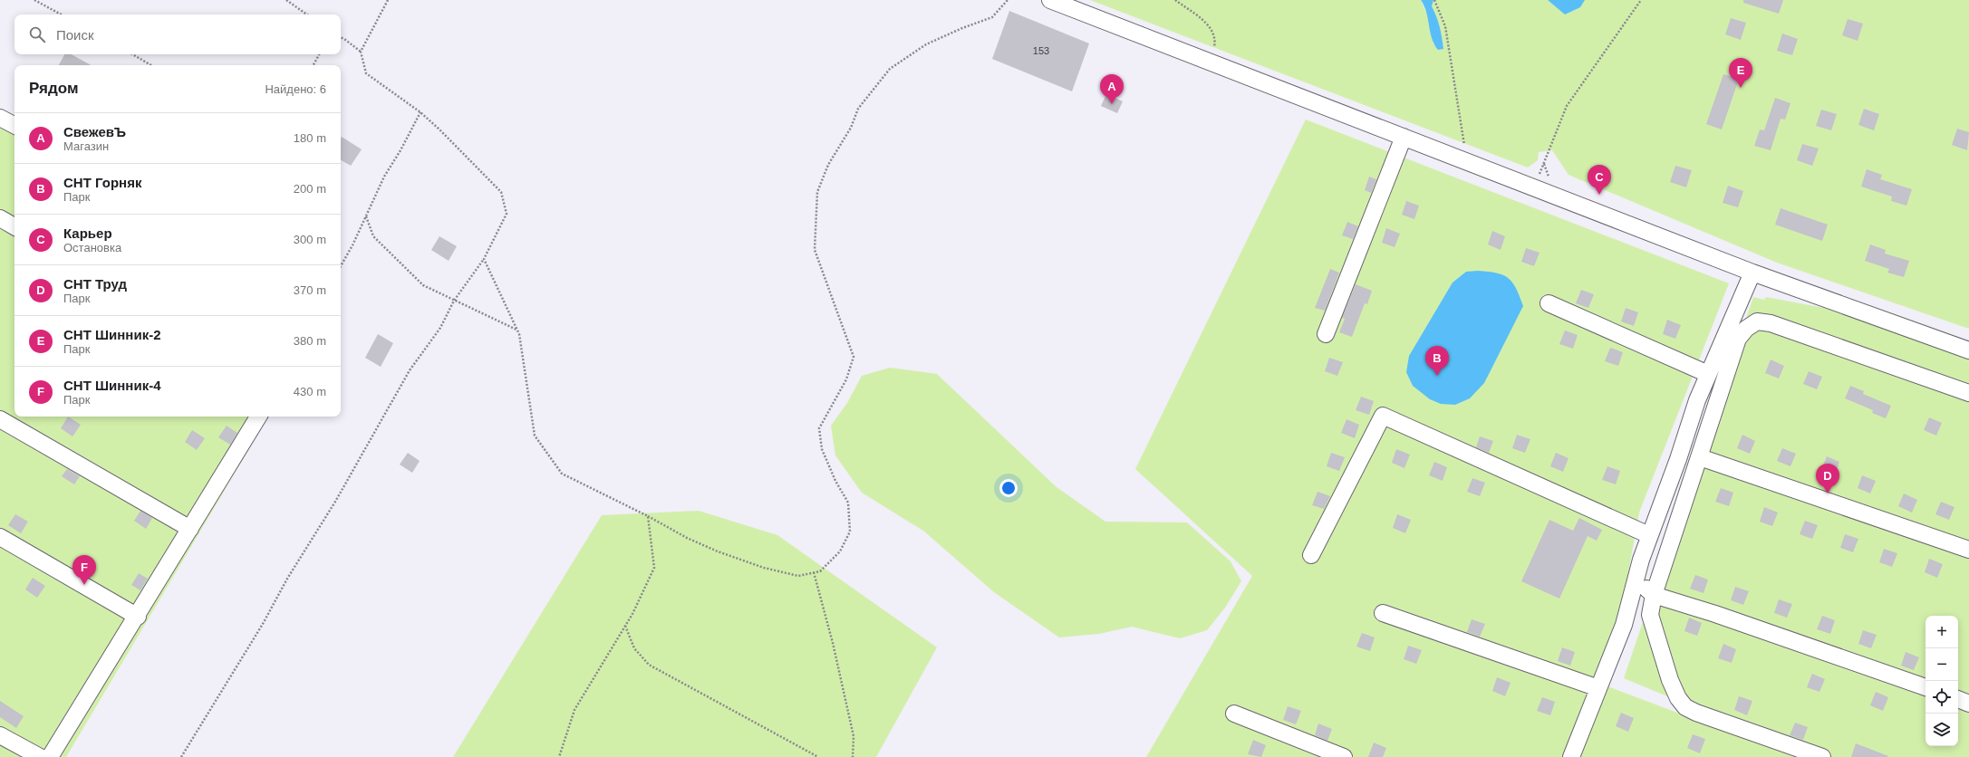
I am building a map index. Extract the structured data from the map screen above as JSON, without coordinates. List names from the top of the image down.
{
  "house_numbers": ["153"],
  "page": {
    "search": "Поиск",
    "pins": [
      "E",
      "A",
      "C",
      "B",
      "D",
      "F"
    ],
    "heading": ["Рядом", "Найдено: 6"],
    "list": [
      {
        "mark": "A",
        "name": "СвежевЪ",
        "note": "Магазин",
        "value": "180 m"
      },
      {
        "mark": "B",
        "name": "СНТ Горняк",
        "note": "Парк",
        "value": "200 m"
      },
      {
        "mark": "C",
        "name": "Карьер",
        "note": "Остановка",
        "value": "300 m"
      },
      {
        "mark": "D",
        "name": "СНТ Труд",
        "note": "Парк",
        "value": "370 m"
      },
      {
        "mark": "E",
        "name": "СНТ Шинник-2",
        "note": "Парк",
        "value": "380 m"
      },
      {
        "mark": "F",
        "name": "СНТ Шинник-4",
        "note": "Парк",
        "value": "430 m"
      }
    ],
    "map_buttons": ["+", "−"]
  }
}
